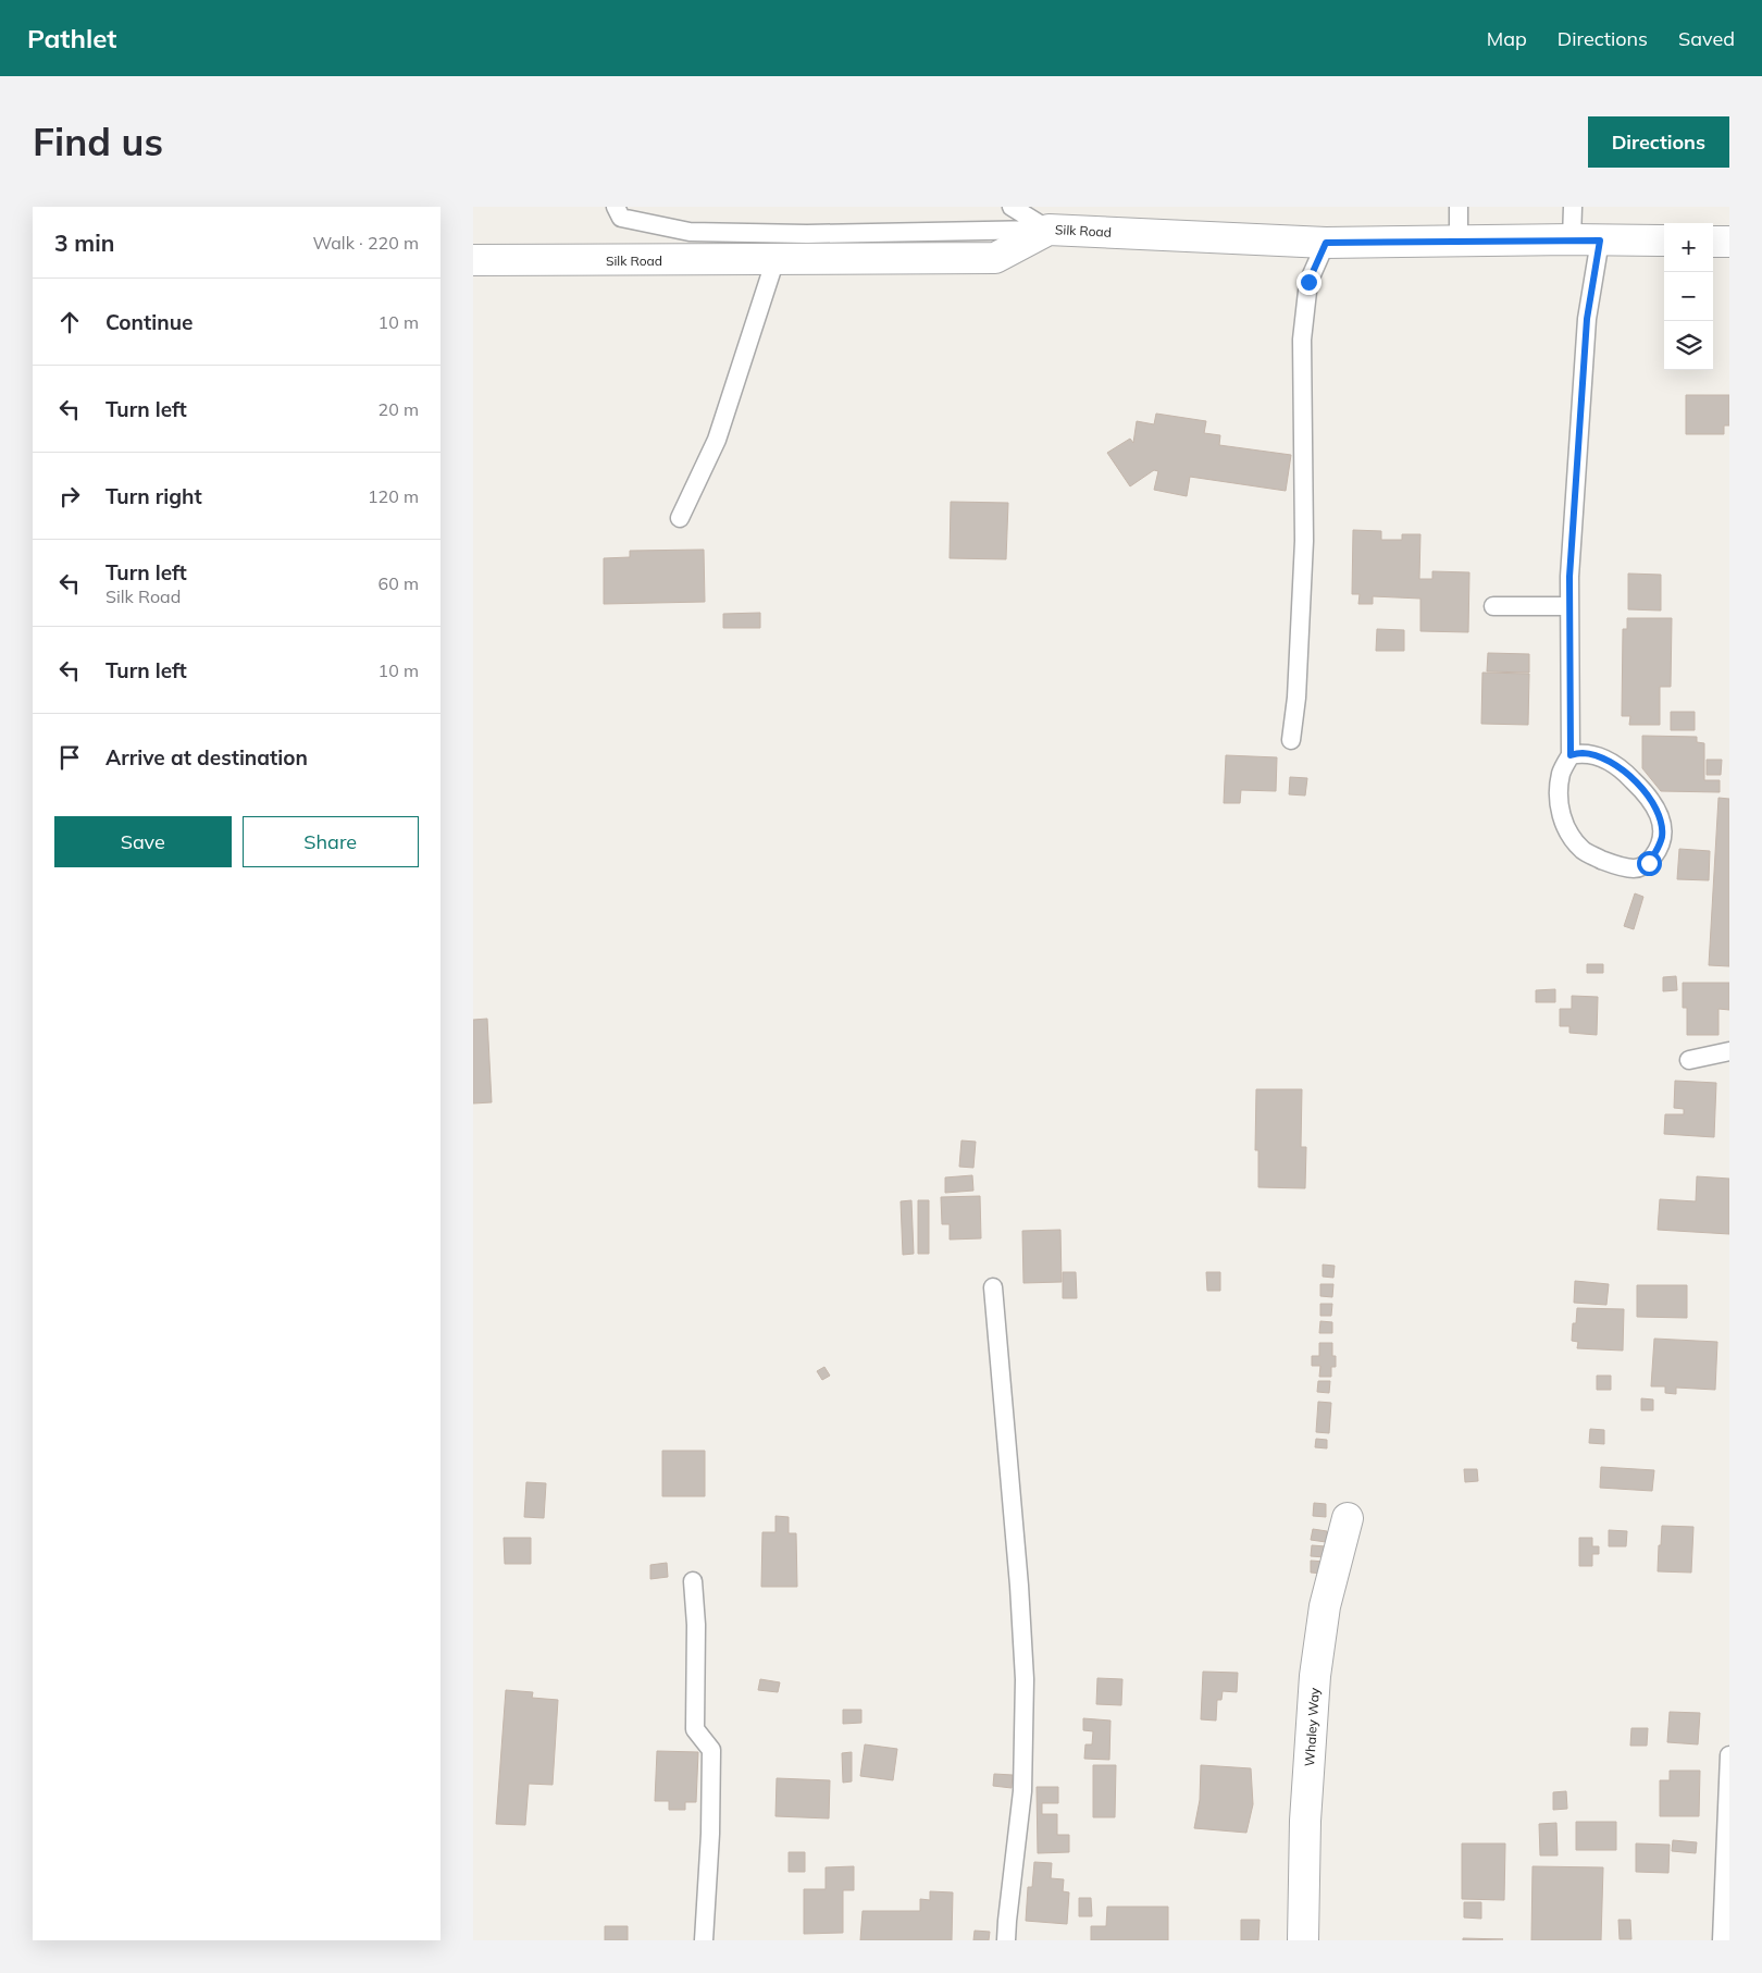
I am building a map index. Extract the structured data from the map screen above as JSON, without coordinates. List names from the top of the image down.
{
  "streets": {
    "street": ["Silk Road", "Whaley Way"]
  },
  "page": {
    "header": "Pathlet",
    "nav": ["Map", "Directions", "Saved"],
    "buttons": [
      "Directions",
      ["Save", "Share"]
    ],
    "title": "Find us",
    "heading": ["3 min", "Walk · 220 m"],
    "map_buttons": ["+", "−"],
    "list": [
      ["Continue", "10 m"],
      ["Turn left", "20 m"],
      ["Turn right", "120 m"],
      ["Turn left", "Silk Road", "60 m"],
      ["Turn left", "10 m"],
      "Arrive at destination"
    ]
  }
}
